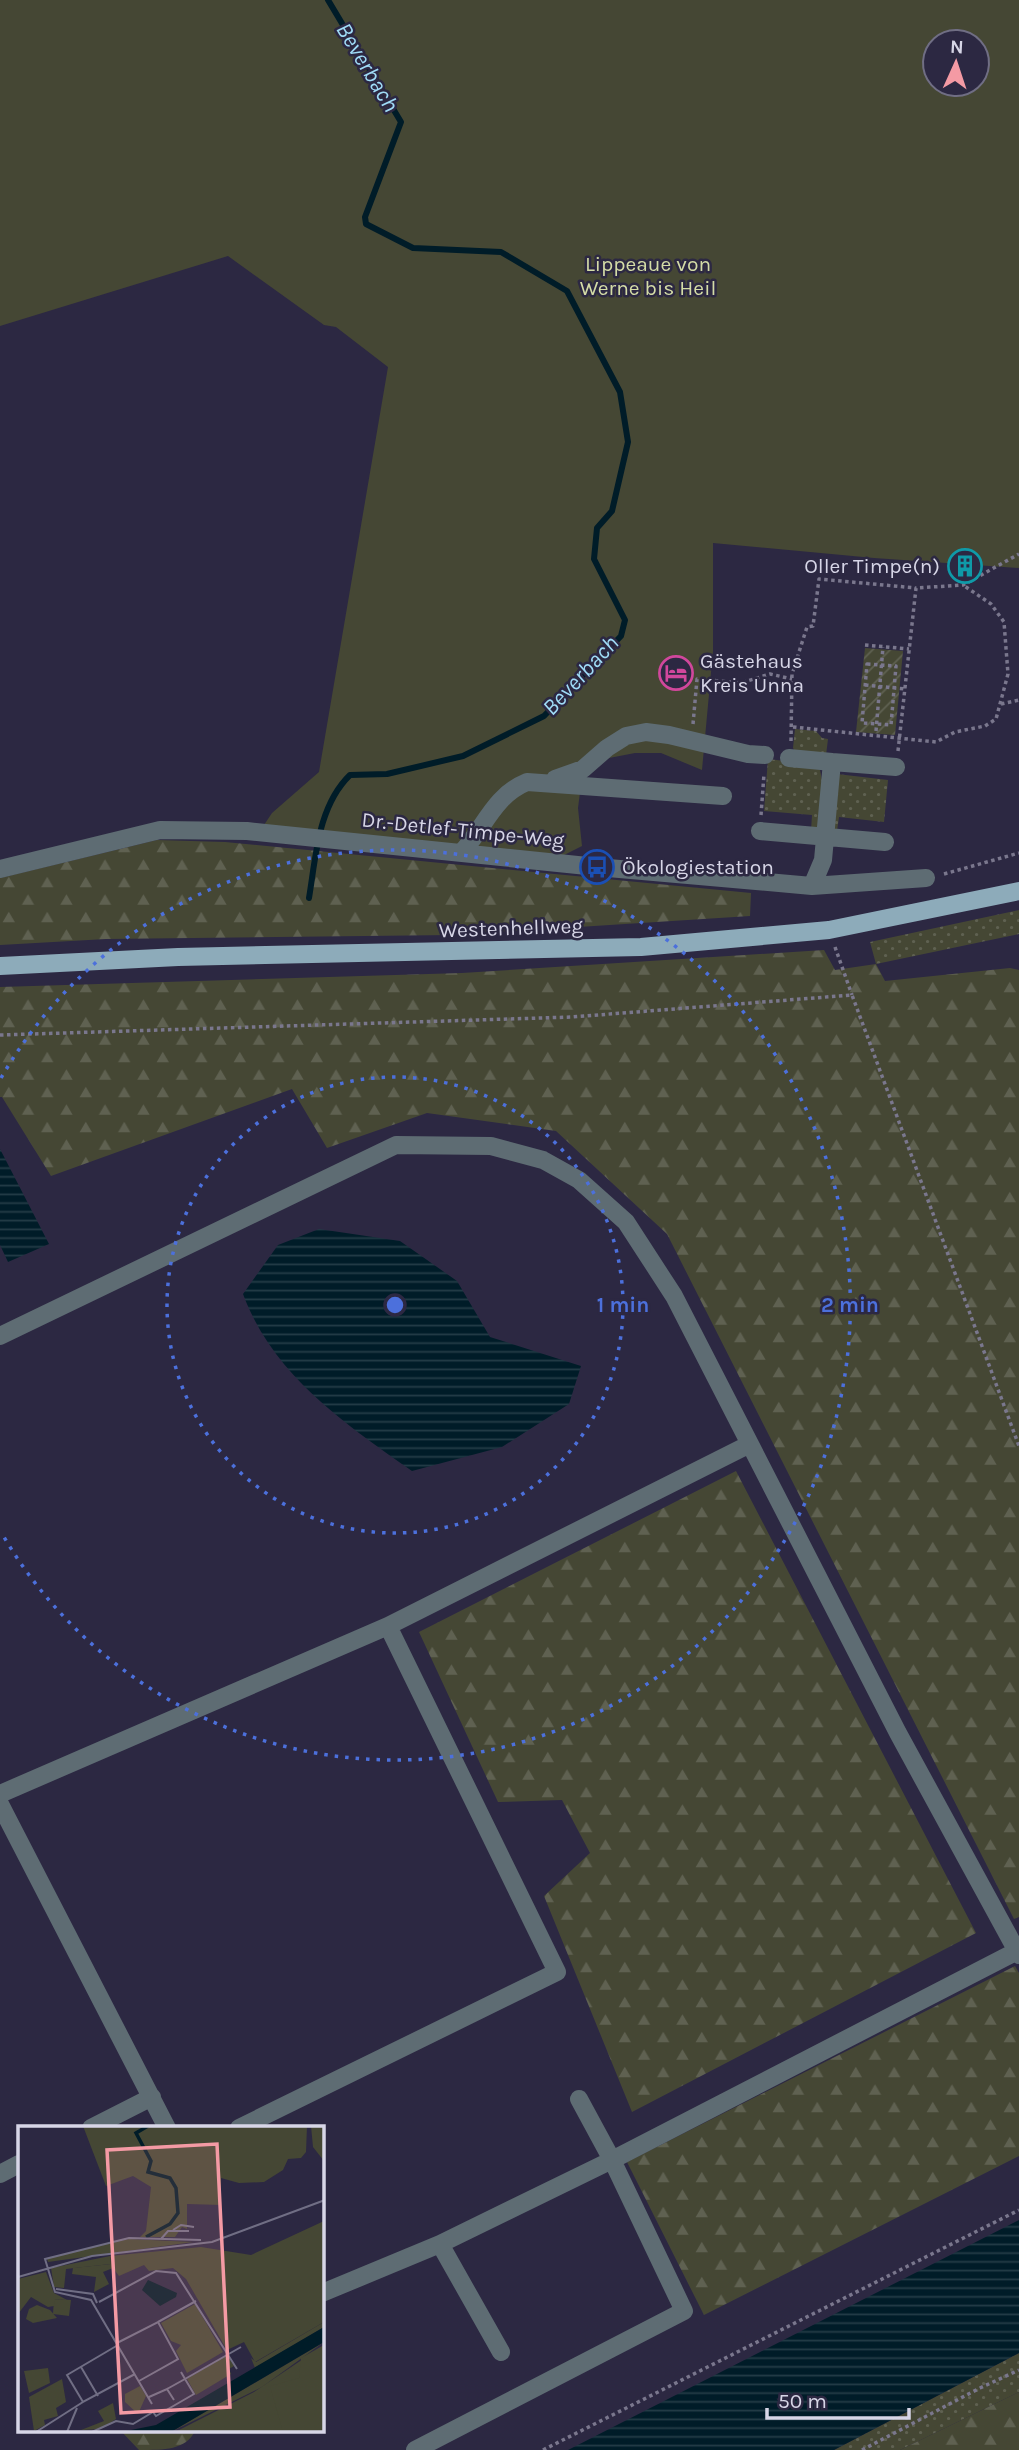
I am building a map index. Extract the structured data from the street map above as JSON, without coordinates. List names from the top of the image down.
{
  "streets": {
    "main road": ["Westenhellweg"],
    "lane": ["Dr.-Detlef-Timpe-Weg"]
  },
  "water": ["Beverbach"],
  "parks": ["Lippeaue von Werne bis Heil"],
  "places": {
    "building": ["Oller Timpe(n)"],
    "hotel": ["Gästehaus Kreis Unna"],
    "bus stop": ["Ökologiestation"]
  },
  "scale_bar": "50 m",
  "north": "top",
  "rings": ["1 min", "2 min"]
}
